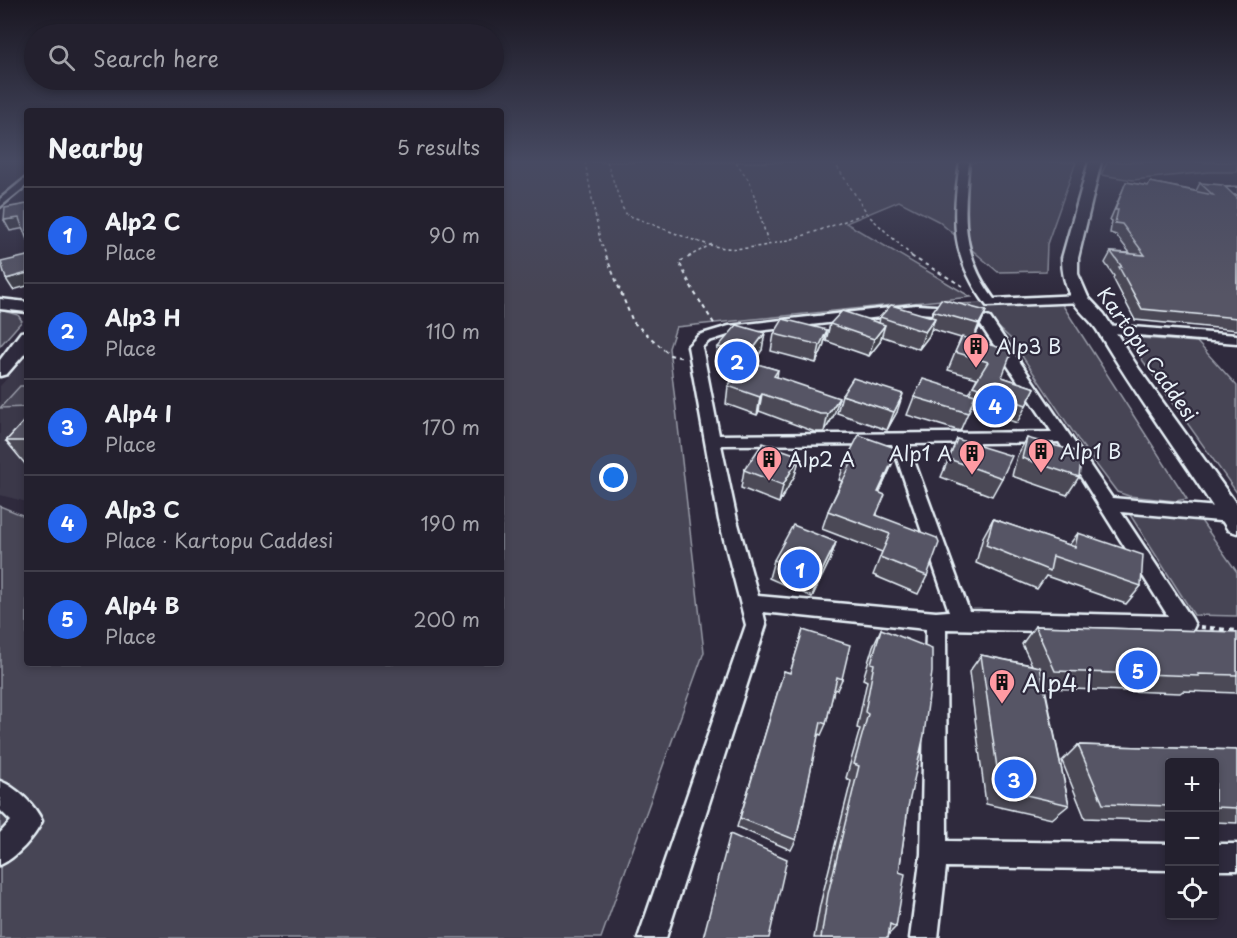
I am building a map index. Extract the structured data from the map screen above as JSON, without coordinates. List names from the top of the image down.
{
  "streets": {
    "street": ["Kartopu Caddesi"]
  },
  "places": {
    "building": [
      "Alp3 B",
      "Alp1 B",
      "Alp1 A",
      "Alp2 A",
      "Alp4 İ"
    ]
  },
  "page": {
    "search": "Search here",
    "heading": ["Nearby", "5 results"],
    "list": [
      {
        "mark": "1",
        "name": "Alp2 C",
        "note": "Place",
        "value": "90 m"
      },
      {
        "mark": "2",
        "name": "Alp3 H",
        "note": "Place",
        "value": "110 m"
      },
      {
        "mark": "3",
        "name": "Alp4 I",
        "note": "Place",
        "value": "170 m"
      },
      {
        "mark": "4",
        "name": "Alp3 C",
        "note": "Place · Kartopu Caddesi",
        "value": "190 m"
      },
      {
        "mark": "5",
        "name": "Alp4 B",
        "note": "Place",
        "value": "200 m"
      }
    ],
    "pins": [
      "2",
      "4",
      "1",
      "5",
      "3"
    ],
    "map_buttons": ["+", "−"]
  }
}
